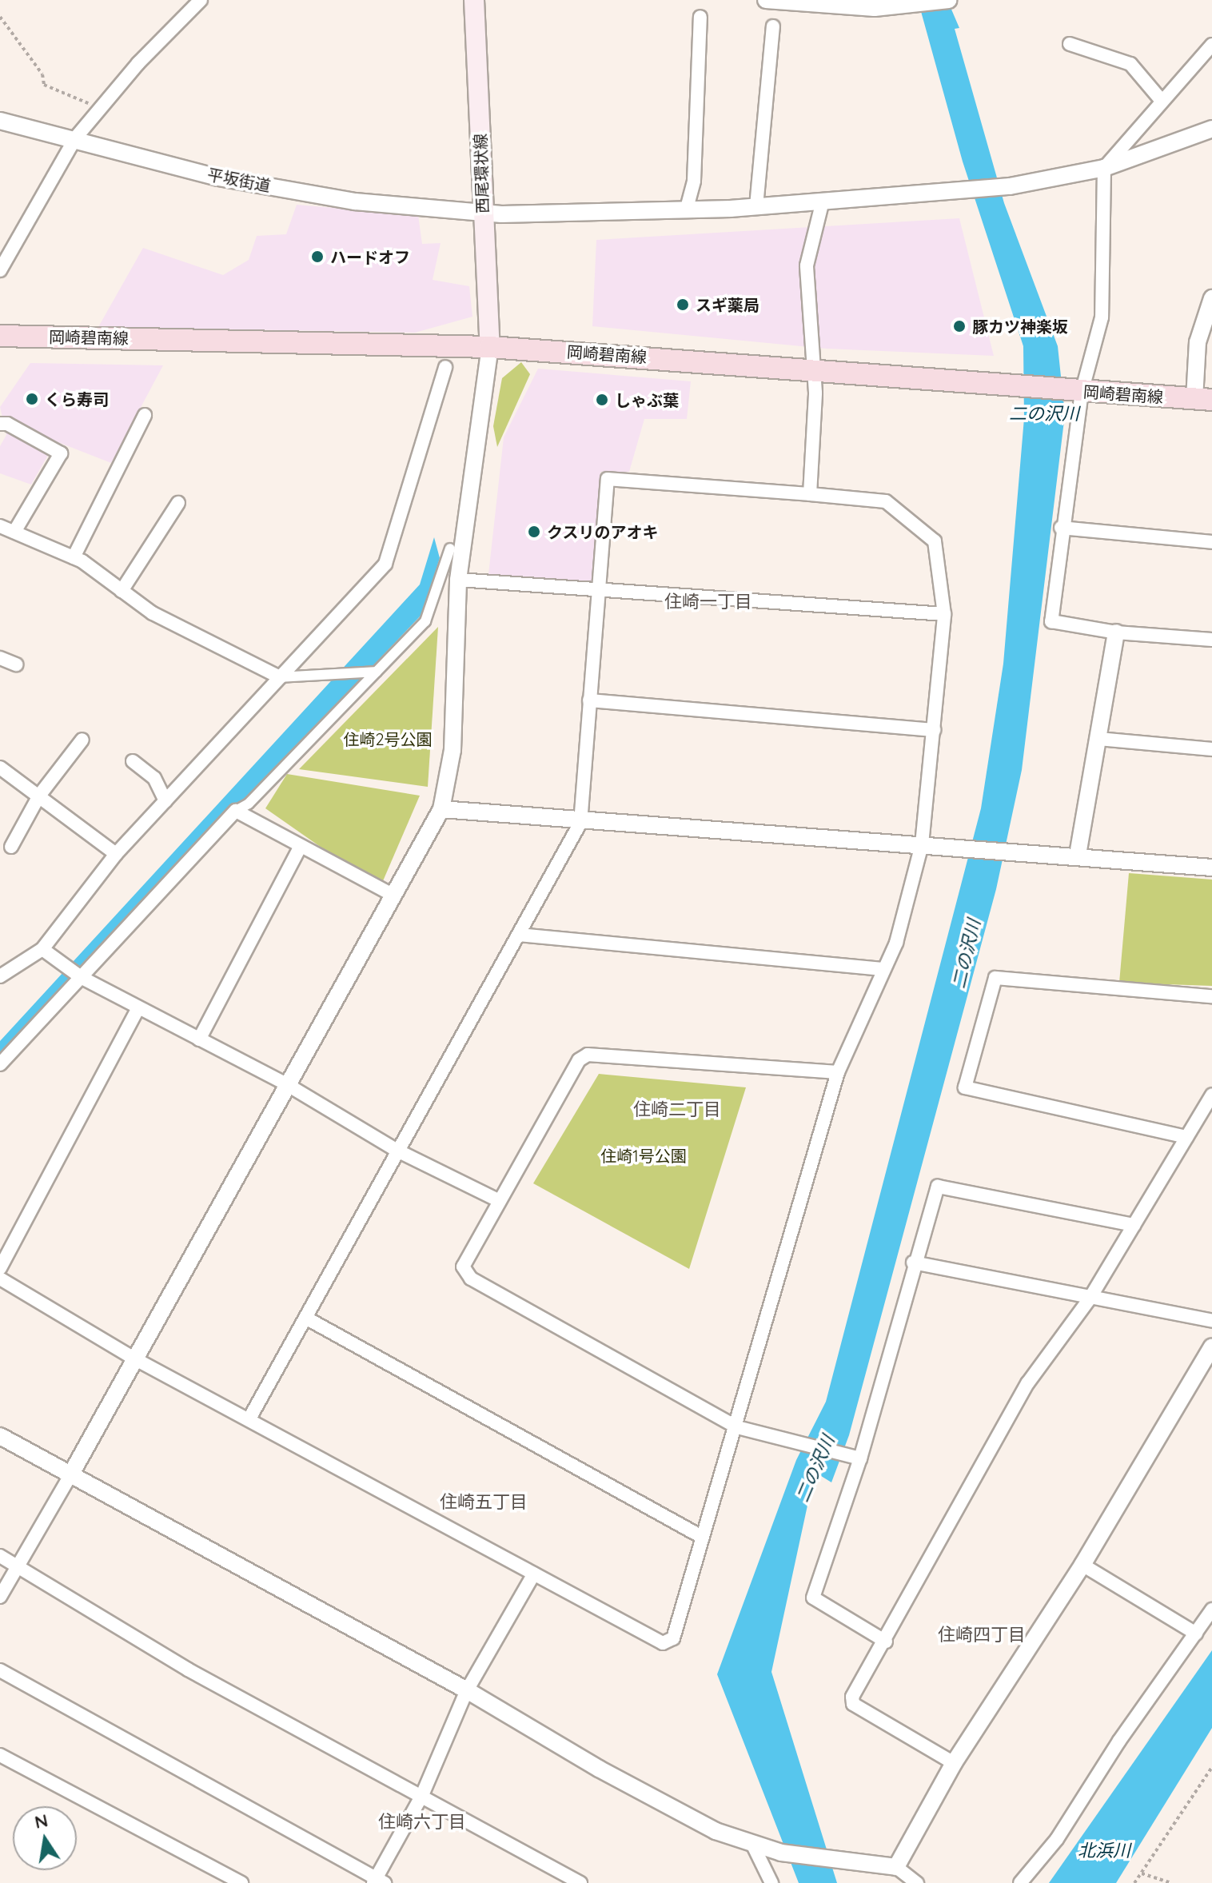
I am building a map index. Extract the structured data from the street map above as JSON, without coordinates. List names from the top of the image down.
{
  "streets": {
    "main road": ["西尾環状線", "岡崎碧南線"],
    "street": ["平坂街道"]
  },
  "crossings": [
    ["西尾環状線", "平坂街道"],
    ["西尾環状線", "岡崎碧南線"]
  ],
  "districts": [
    "住崎一丁目",
    "住崎二丁目",
    "住崎五丁目",
    "住崎四丁目",
    "住崎六丁目"
  ],
  "water": ["二の沢川", "北浜川"],
  "parks": ["住崎2号公園", "住崎1号公園"],
  "places": [
    "ハードオフ",
    "スギ薬局",
    "豚カツ神楽坂",
    "くら寿司",
    "しゃぶ葉",
    "クスリのアオキ"
  ],
  "north": "top"
}
